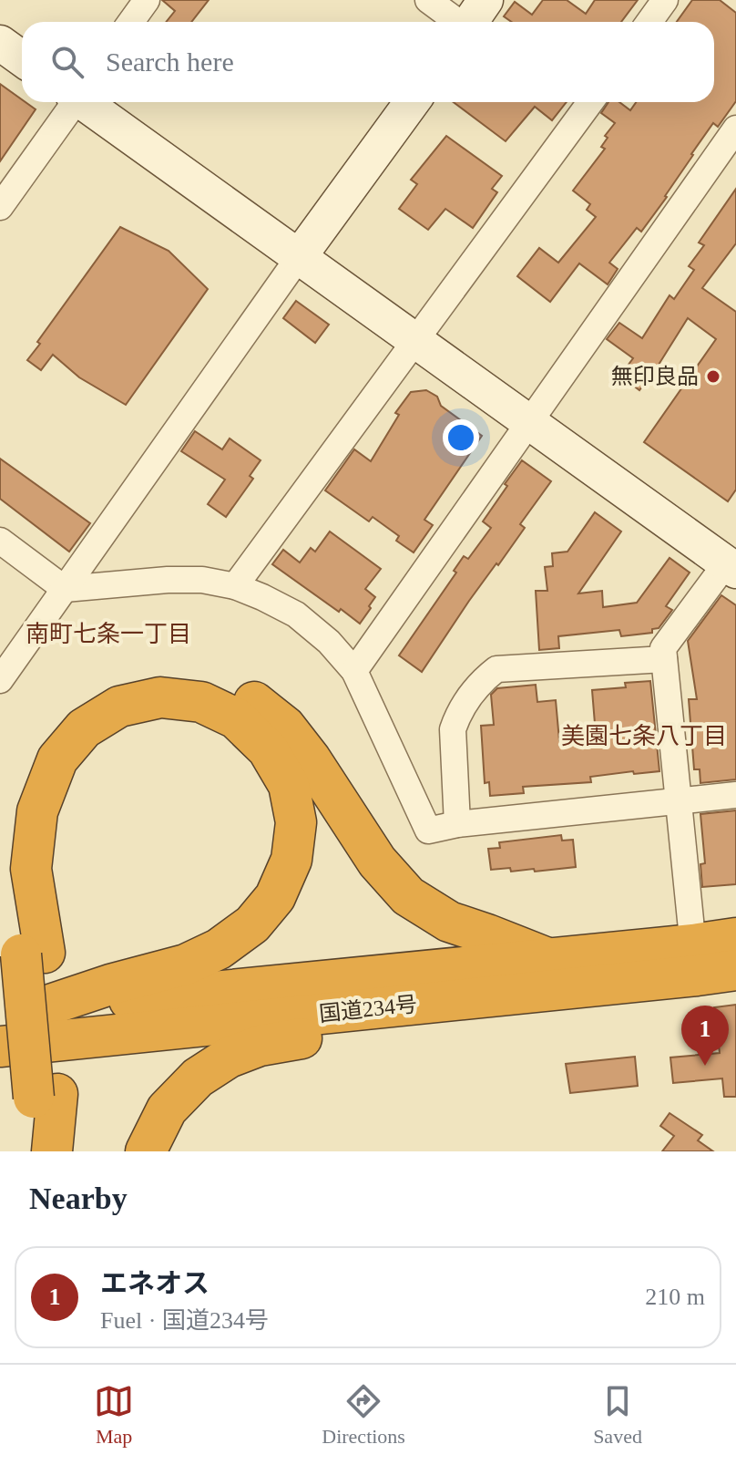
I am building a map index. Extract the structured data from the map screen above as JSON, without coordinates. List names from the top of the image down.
{
  "streets": {
    "highway": ["国道234号"]
  },
  "districts": ["南町七条一丁目", "美園七条八丁目"],
  "places": ["無印良品"],
  "page": {
    "search": "Search here",
    "pins": "1",
    "heading": "Nearby",
    "list": [
      {
        "mark": "1",
        "name": "エネオス",
        "note": "Fuel · 国道234号",
        "value": "210 m"
      }
    ],
    "nav": ["Map", "Directions", "Saved"]
  }
}
